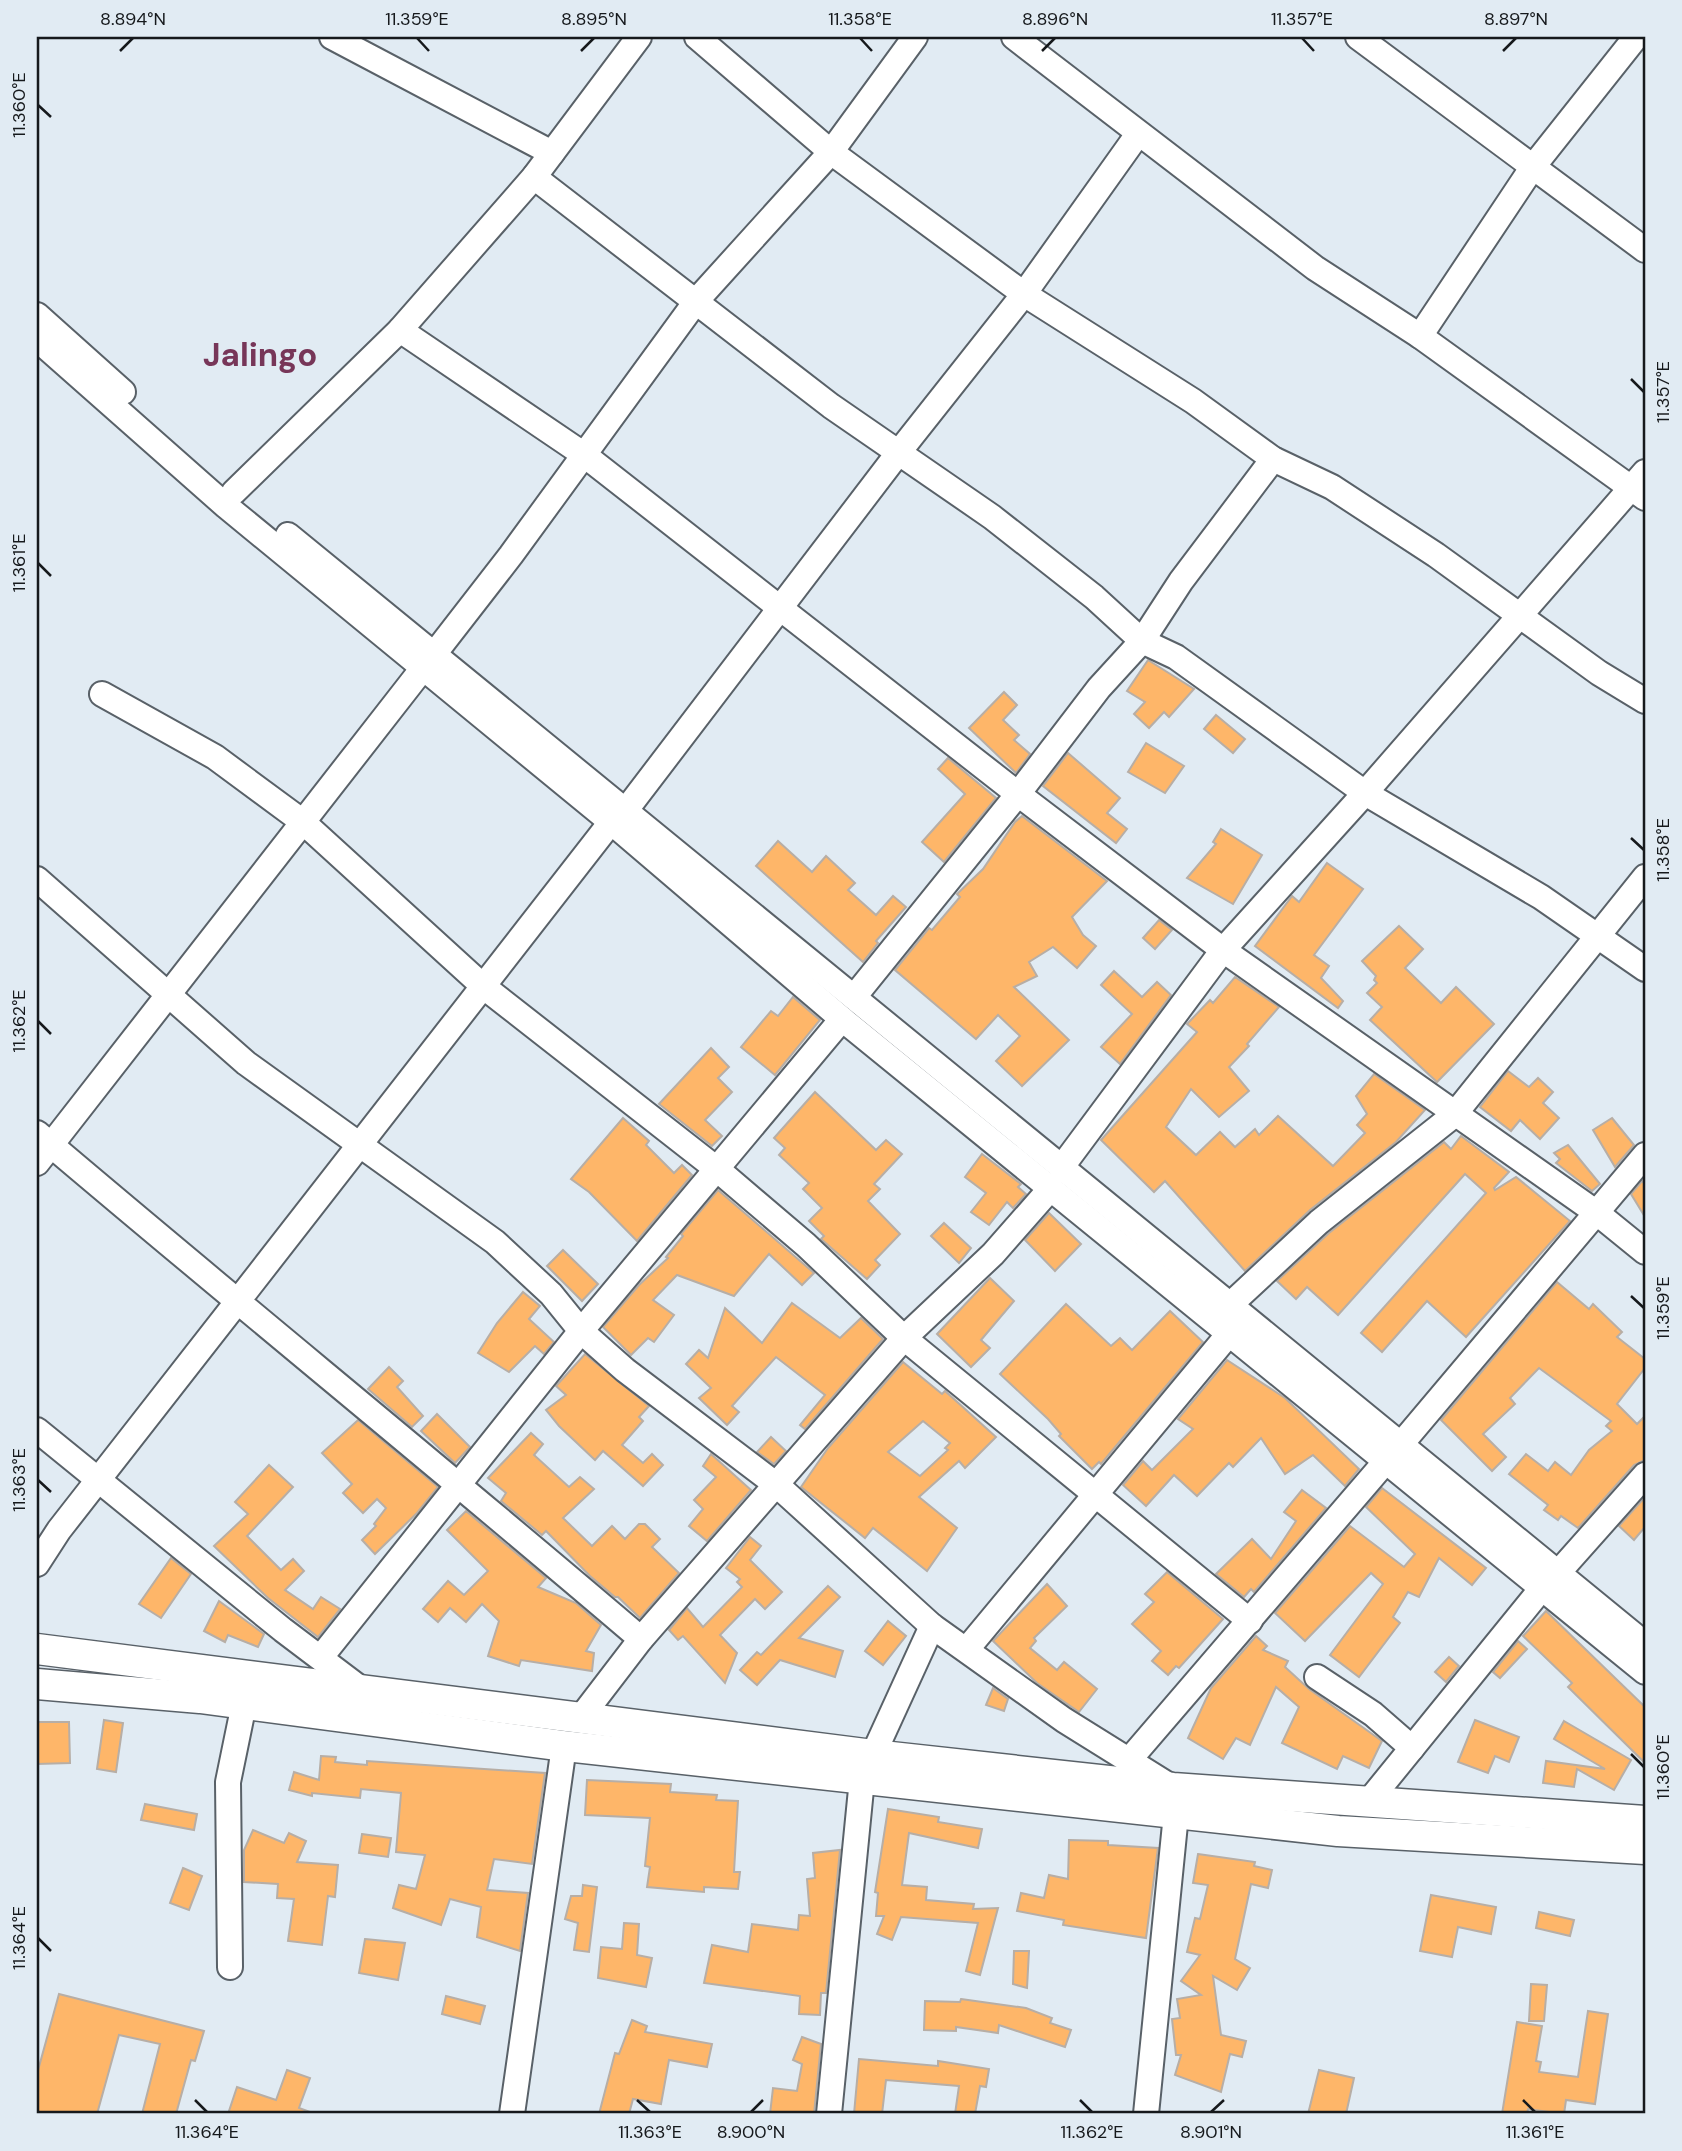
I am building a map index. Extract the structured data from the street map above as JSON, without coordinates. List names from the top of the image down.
{
  "districts": ["Jalingo"],
  "coordinates": [
    "8.894°N",
    "11.359°E",
    "8.895°N",
    "11.358°E",
    "8.896°N",
    "11.357°E",
    "8.897°N",
    "11.360°E",
    "11.361°E",
    "11.362°E",
    "11.363°E",
    "11.364°E",
    "8.900°N",
    "8.901°N"
  ]
}
